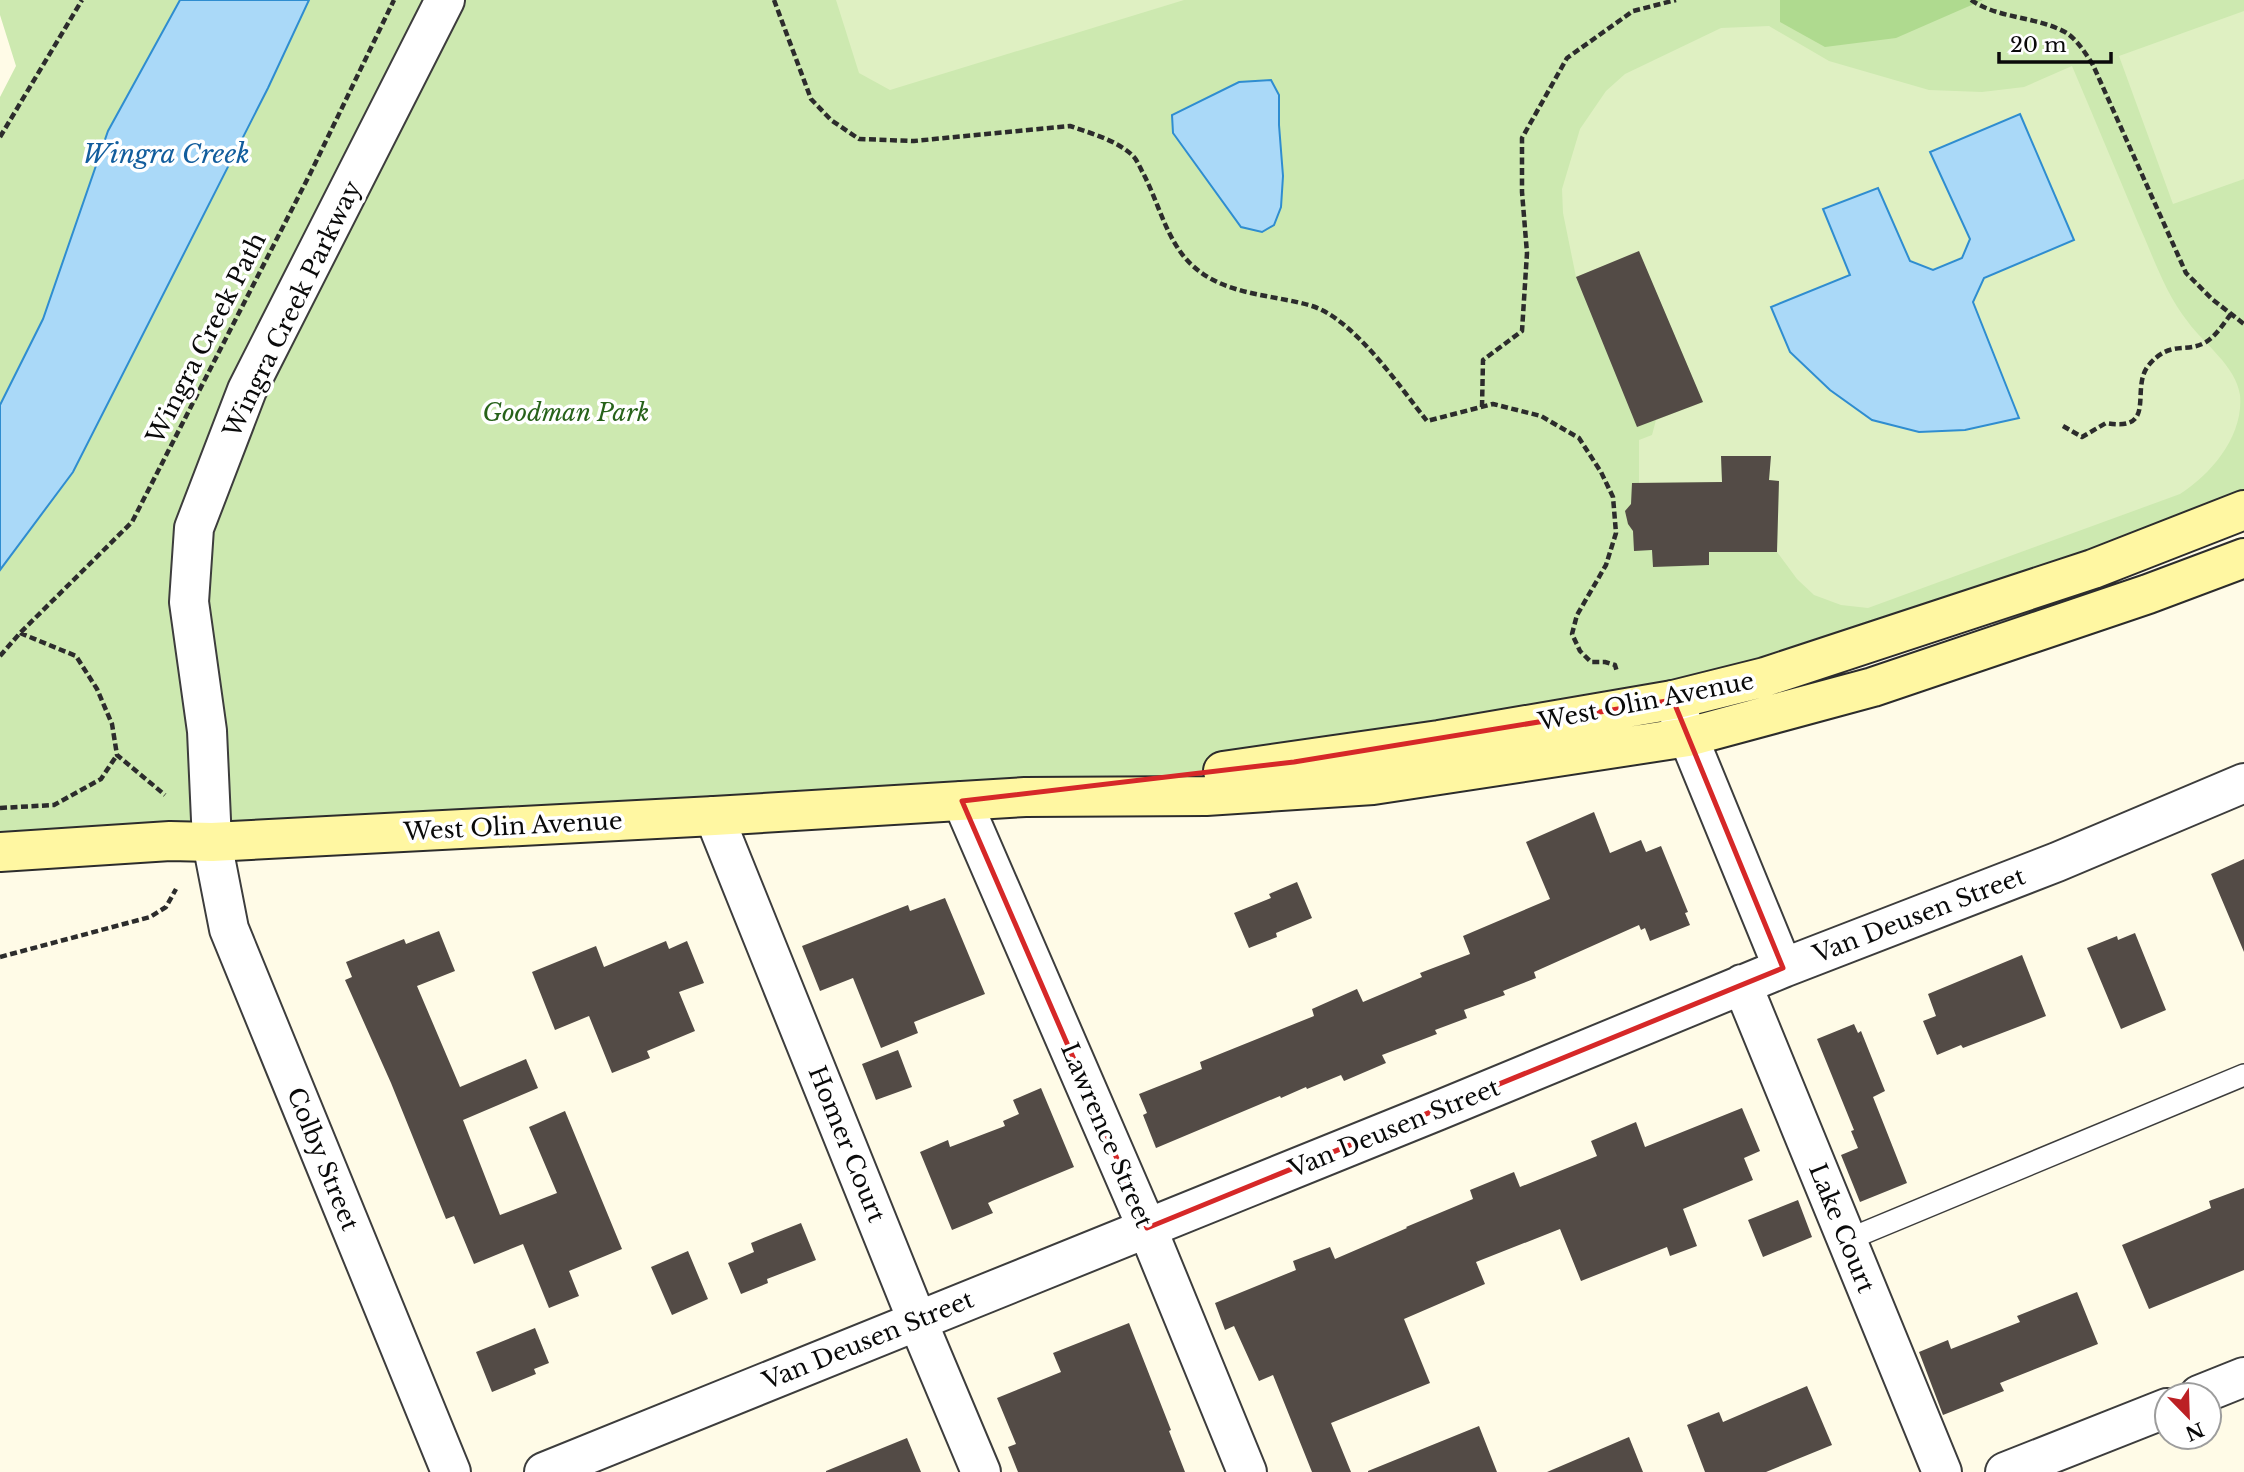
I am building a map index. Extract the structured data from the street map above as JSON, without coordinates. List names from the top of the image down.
{
  "streets": {
    "street": [
      "Wingra Creek Parkway",
      "West Olin Avenue",
      "Van Deusen Street",
      "Lawrence Street",
      "Homer Court",
      "Colby Street",
      "Lake Court"
    ],
    "path": ["Wingra Creek Path"]
  },
  "crossings": [
    ["Wingra Creek Parkway", "West Olin Avenue"],
    ["Wingra Creek Parkway", "Colby Street"],
    ["West Olin Avenue", "Lawrence Street"],
    ["West Olin Avenue", "Homer Court"],
    ["West Olin Avenue", "Colby Street"],
    ["Van Deusen Street", "Lawrence Street"],
    ["Van Deusen Street", "Homer Court"],
    ["Van Deusen Street", "Lake Court"]
  ],
  "water": ["Wingra Creek"],
  "parks": ["Goodman Park"],
  "scale_bar": "20 m",
  "north": "bottom right"
}
